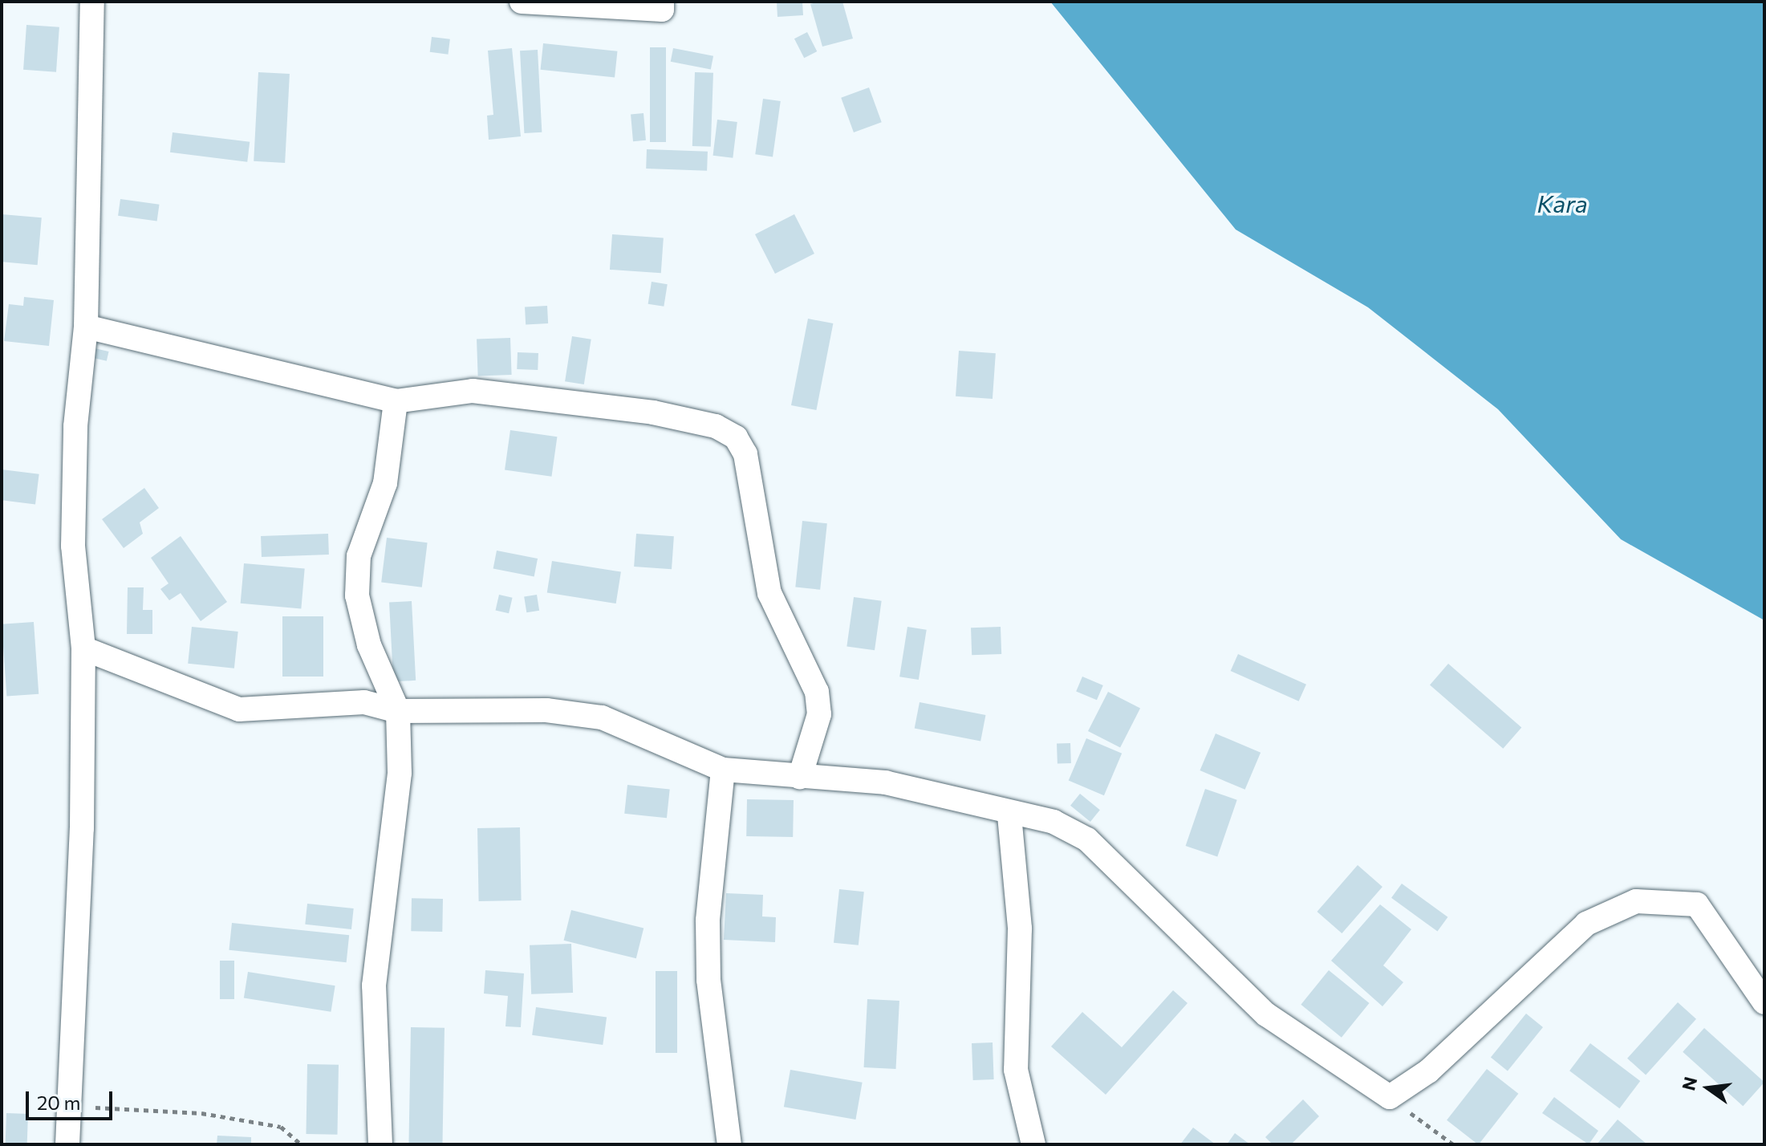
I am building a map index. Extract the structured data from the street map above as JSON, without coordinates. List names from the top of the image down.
{
  "water": ["Kara"],
  "scale_bar": "20 m",
  "north": "left"
}
